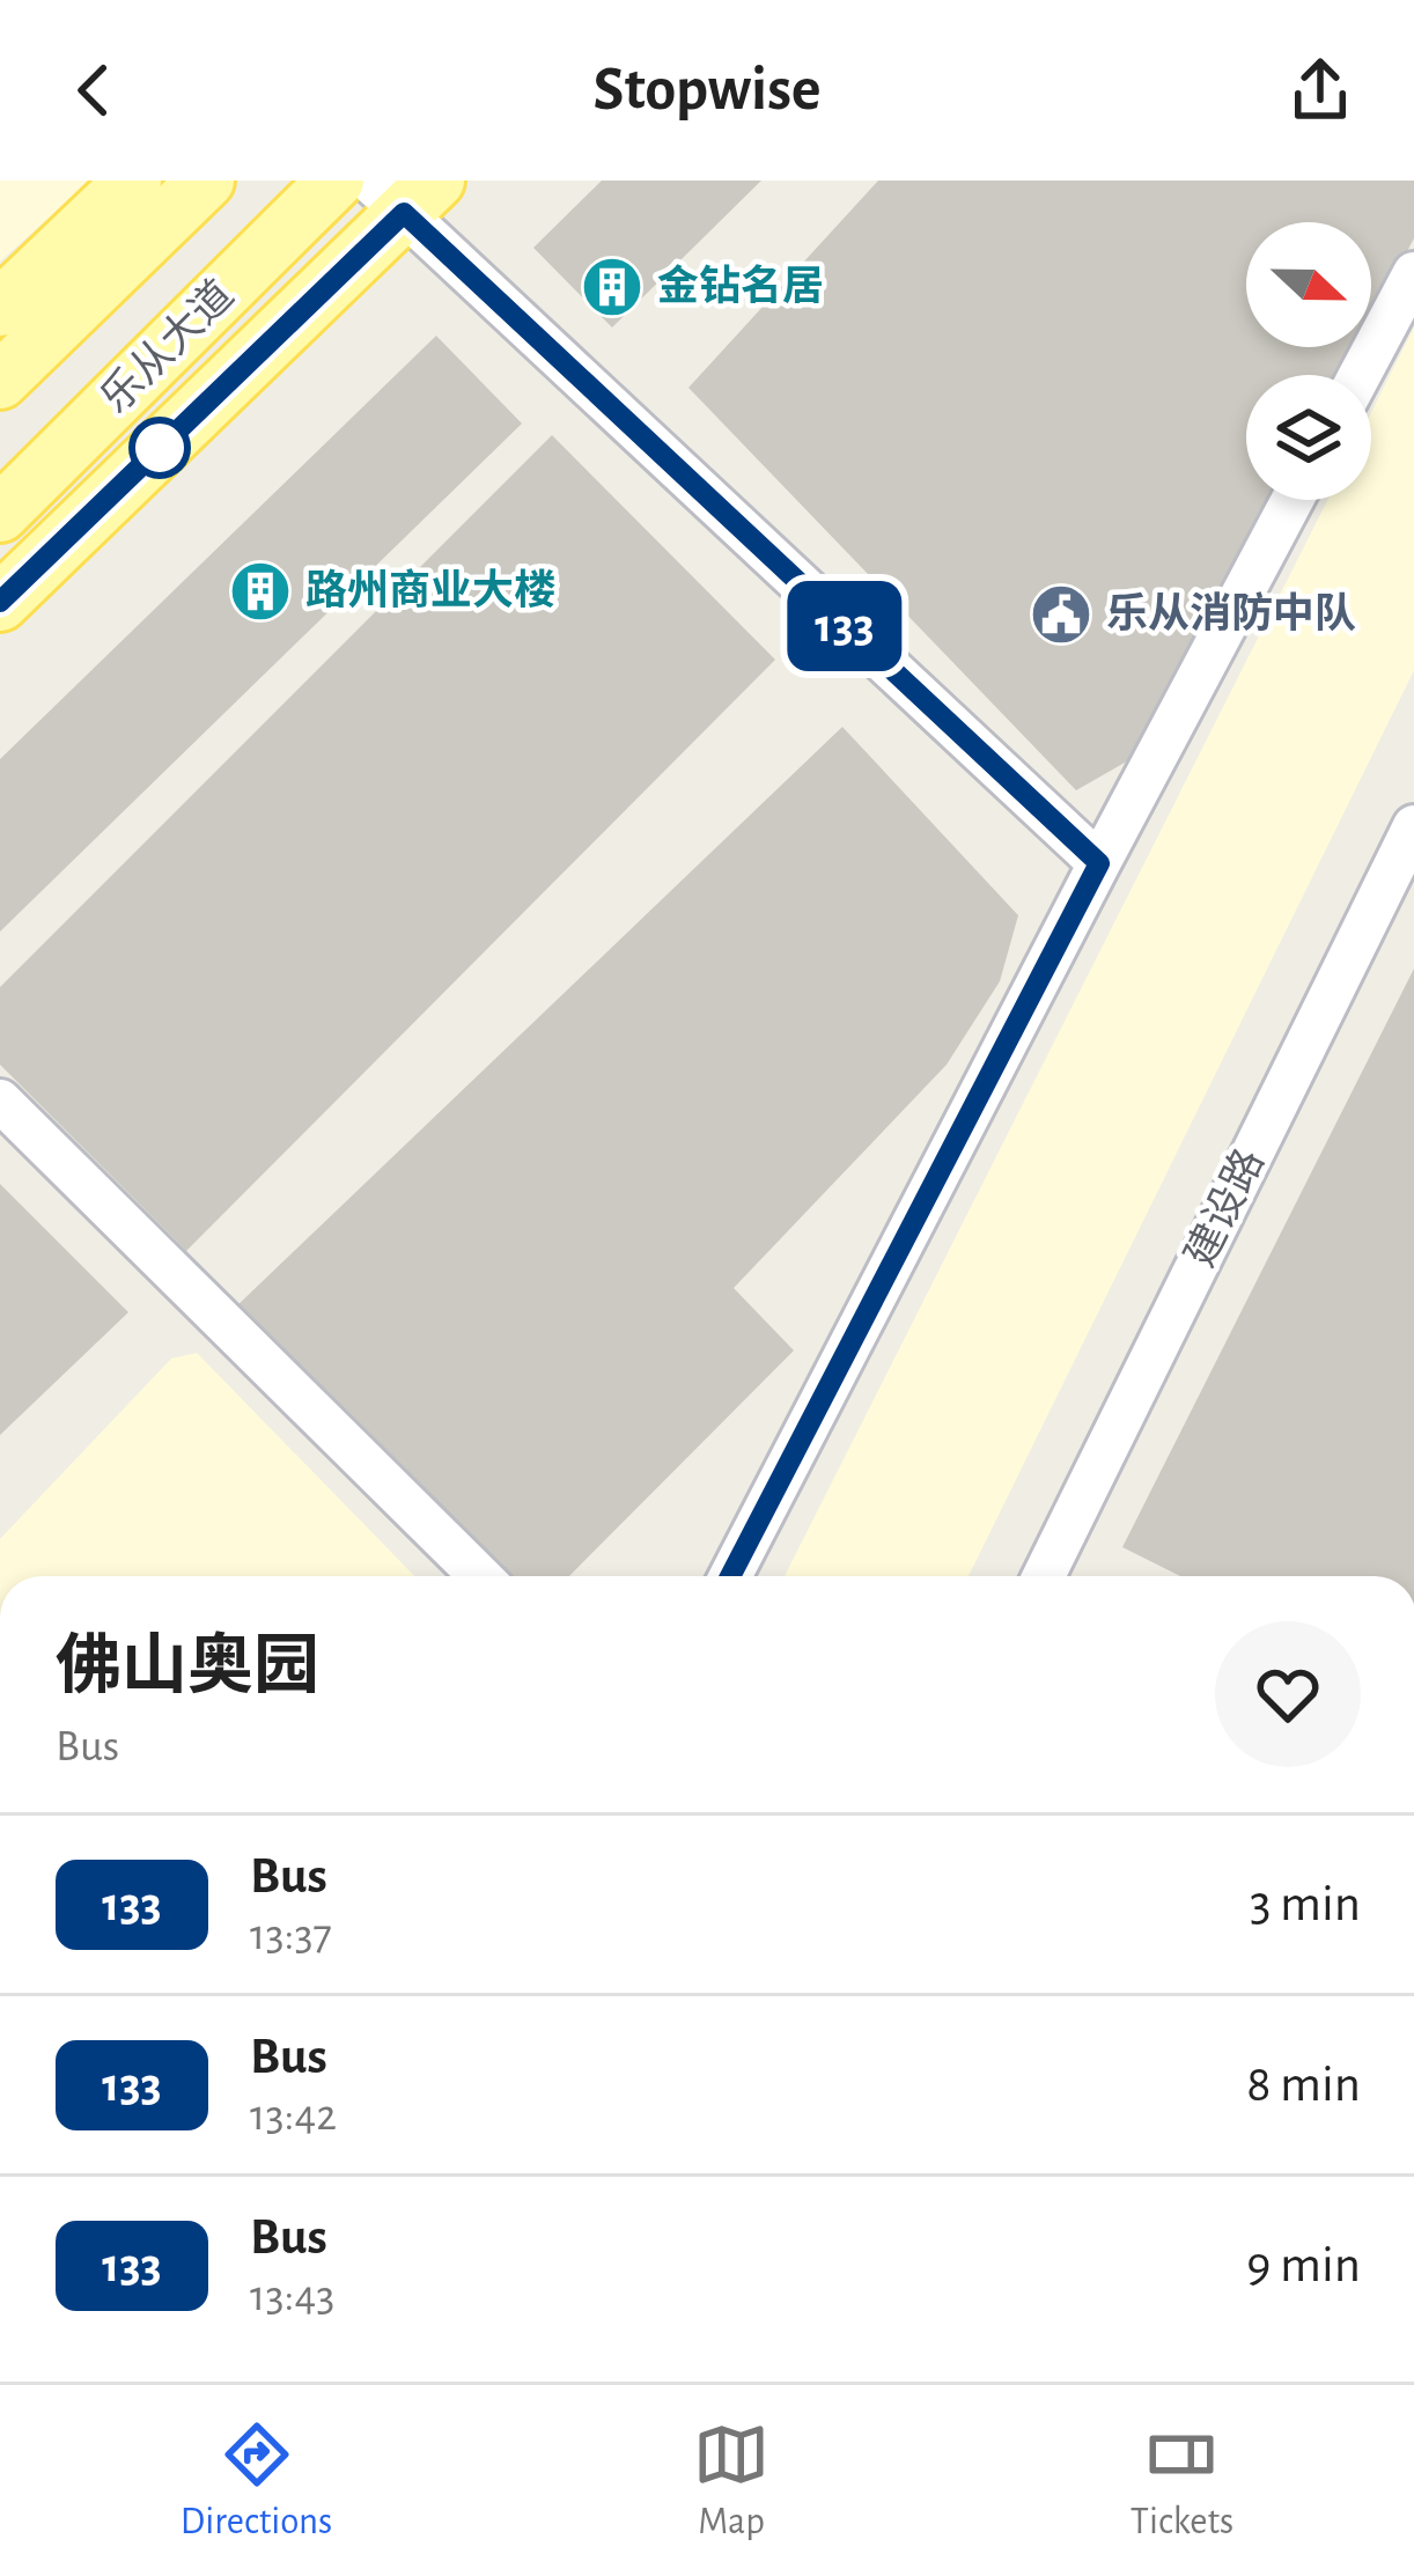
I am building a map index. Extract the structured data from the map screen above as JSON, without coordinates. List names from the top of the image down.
{
  "streets": {
    "main road": ["乐从大道"],
    "street": ["建设路"]
  },
  "places": {
    "building": ["金钻名居", "路州商业大楼"],
    "public building": ["乐从消防中队"]
  },
  "lines": ["bus line 133"],
  "north": "right",
  "page": {
    "header": "Stopwise",
    "on_map": "133",
    "heading": ["佛山奥园", "Bus"],
    "list": [
      {
        "mark": "133",
        "name": "Bus",
        "note": "13:37",
        "value": "3 min"
      },
      {
        "mark": "133",
        "name": "Bus",
        "note": "13:42",
        "value": "8 min"
      },
      {
        "mark": "133",
        "name": "Bus",
        "note": "13:43",
        "value": "9 min"
      }
    ],
    "tabs": ["Directions", "Map", "Tickets"]
  }
}
